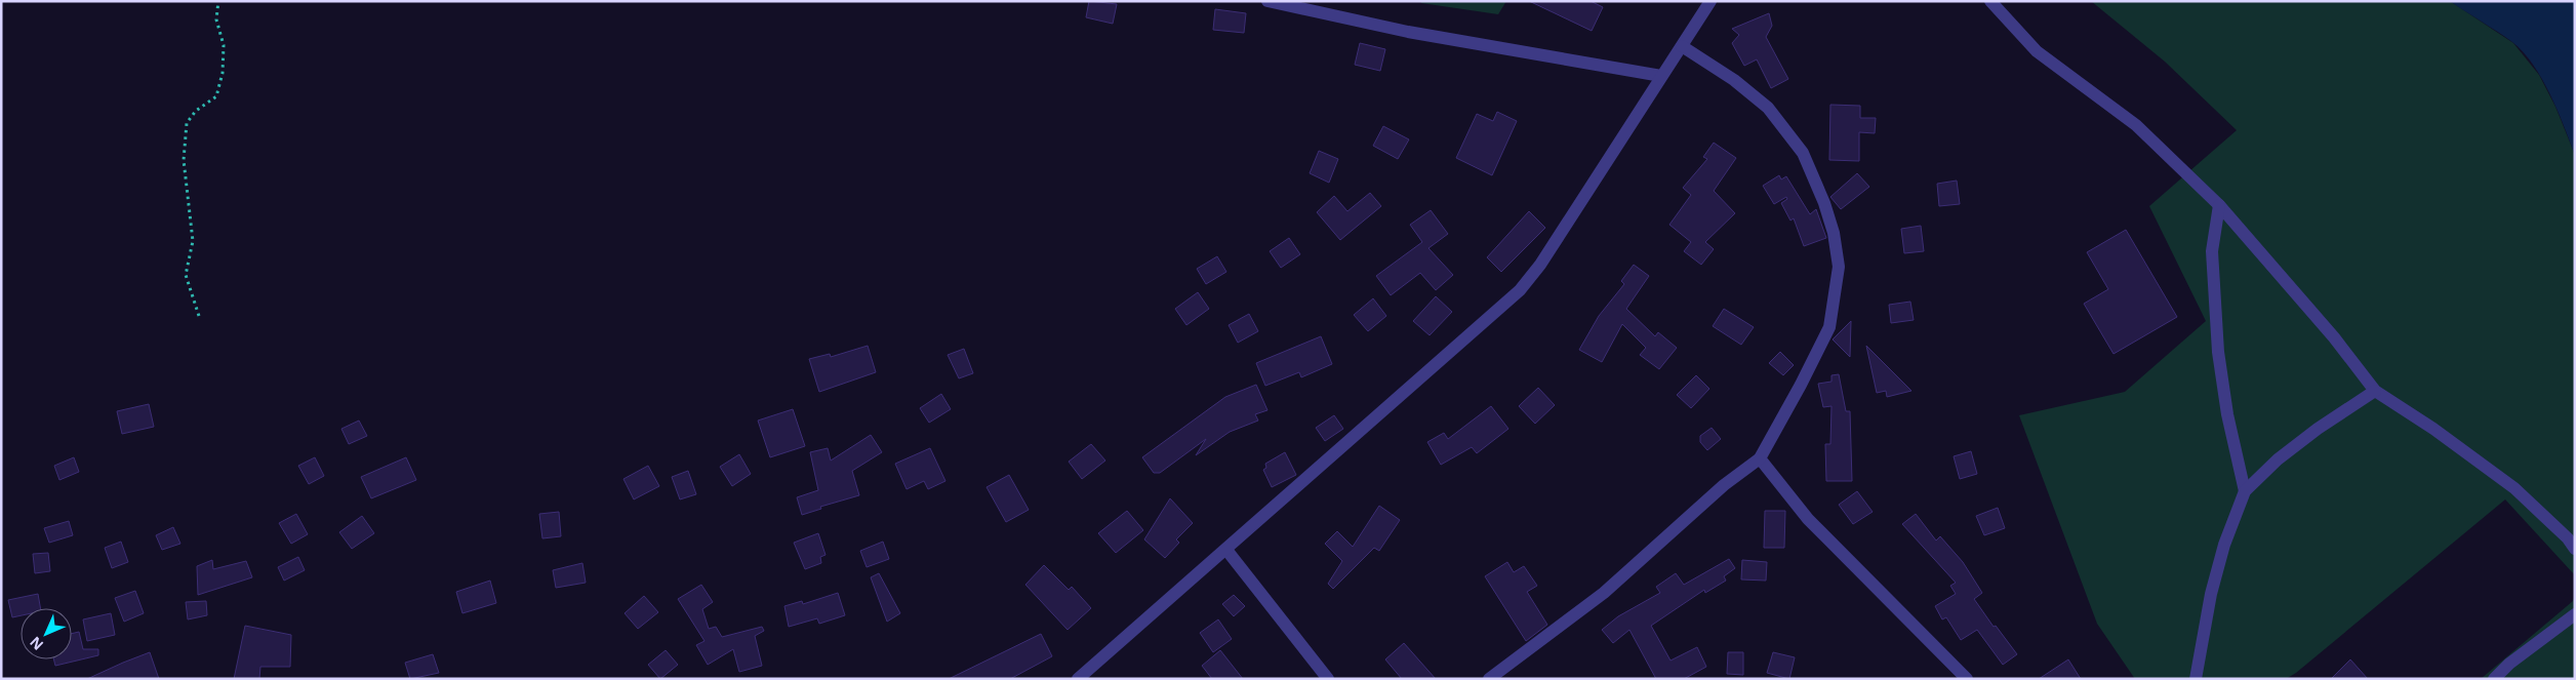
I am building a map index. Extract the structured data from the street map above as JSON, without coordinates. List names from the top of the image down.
{
  "north": "bottom left"
}
